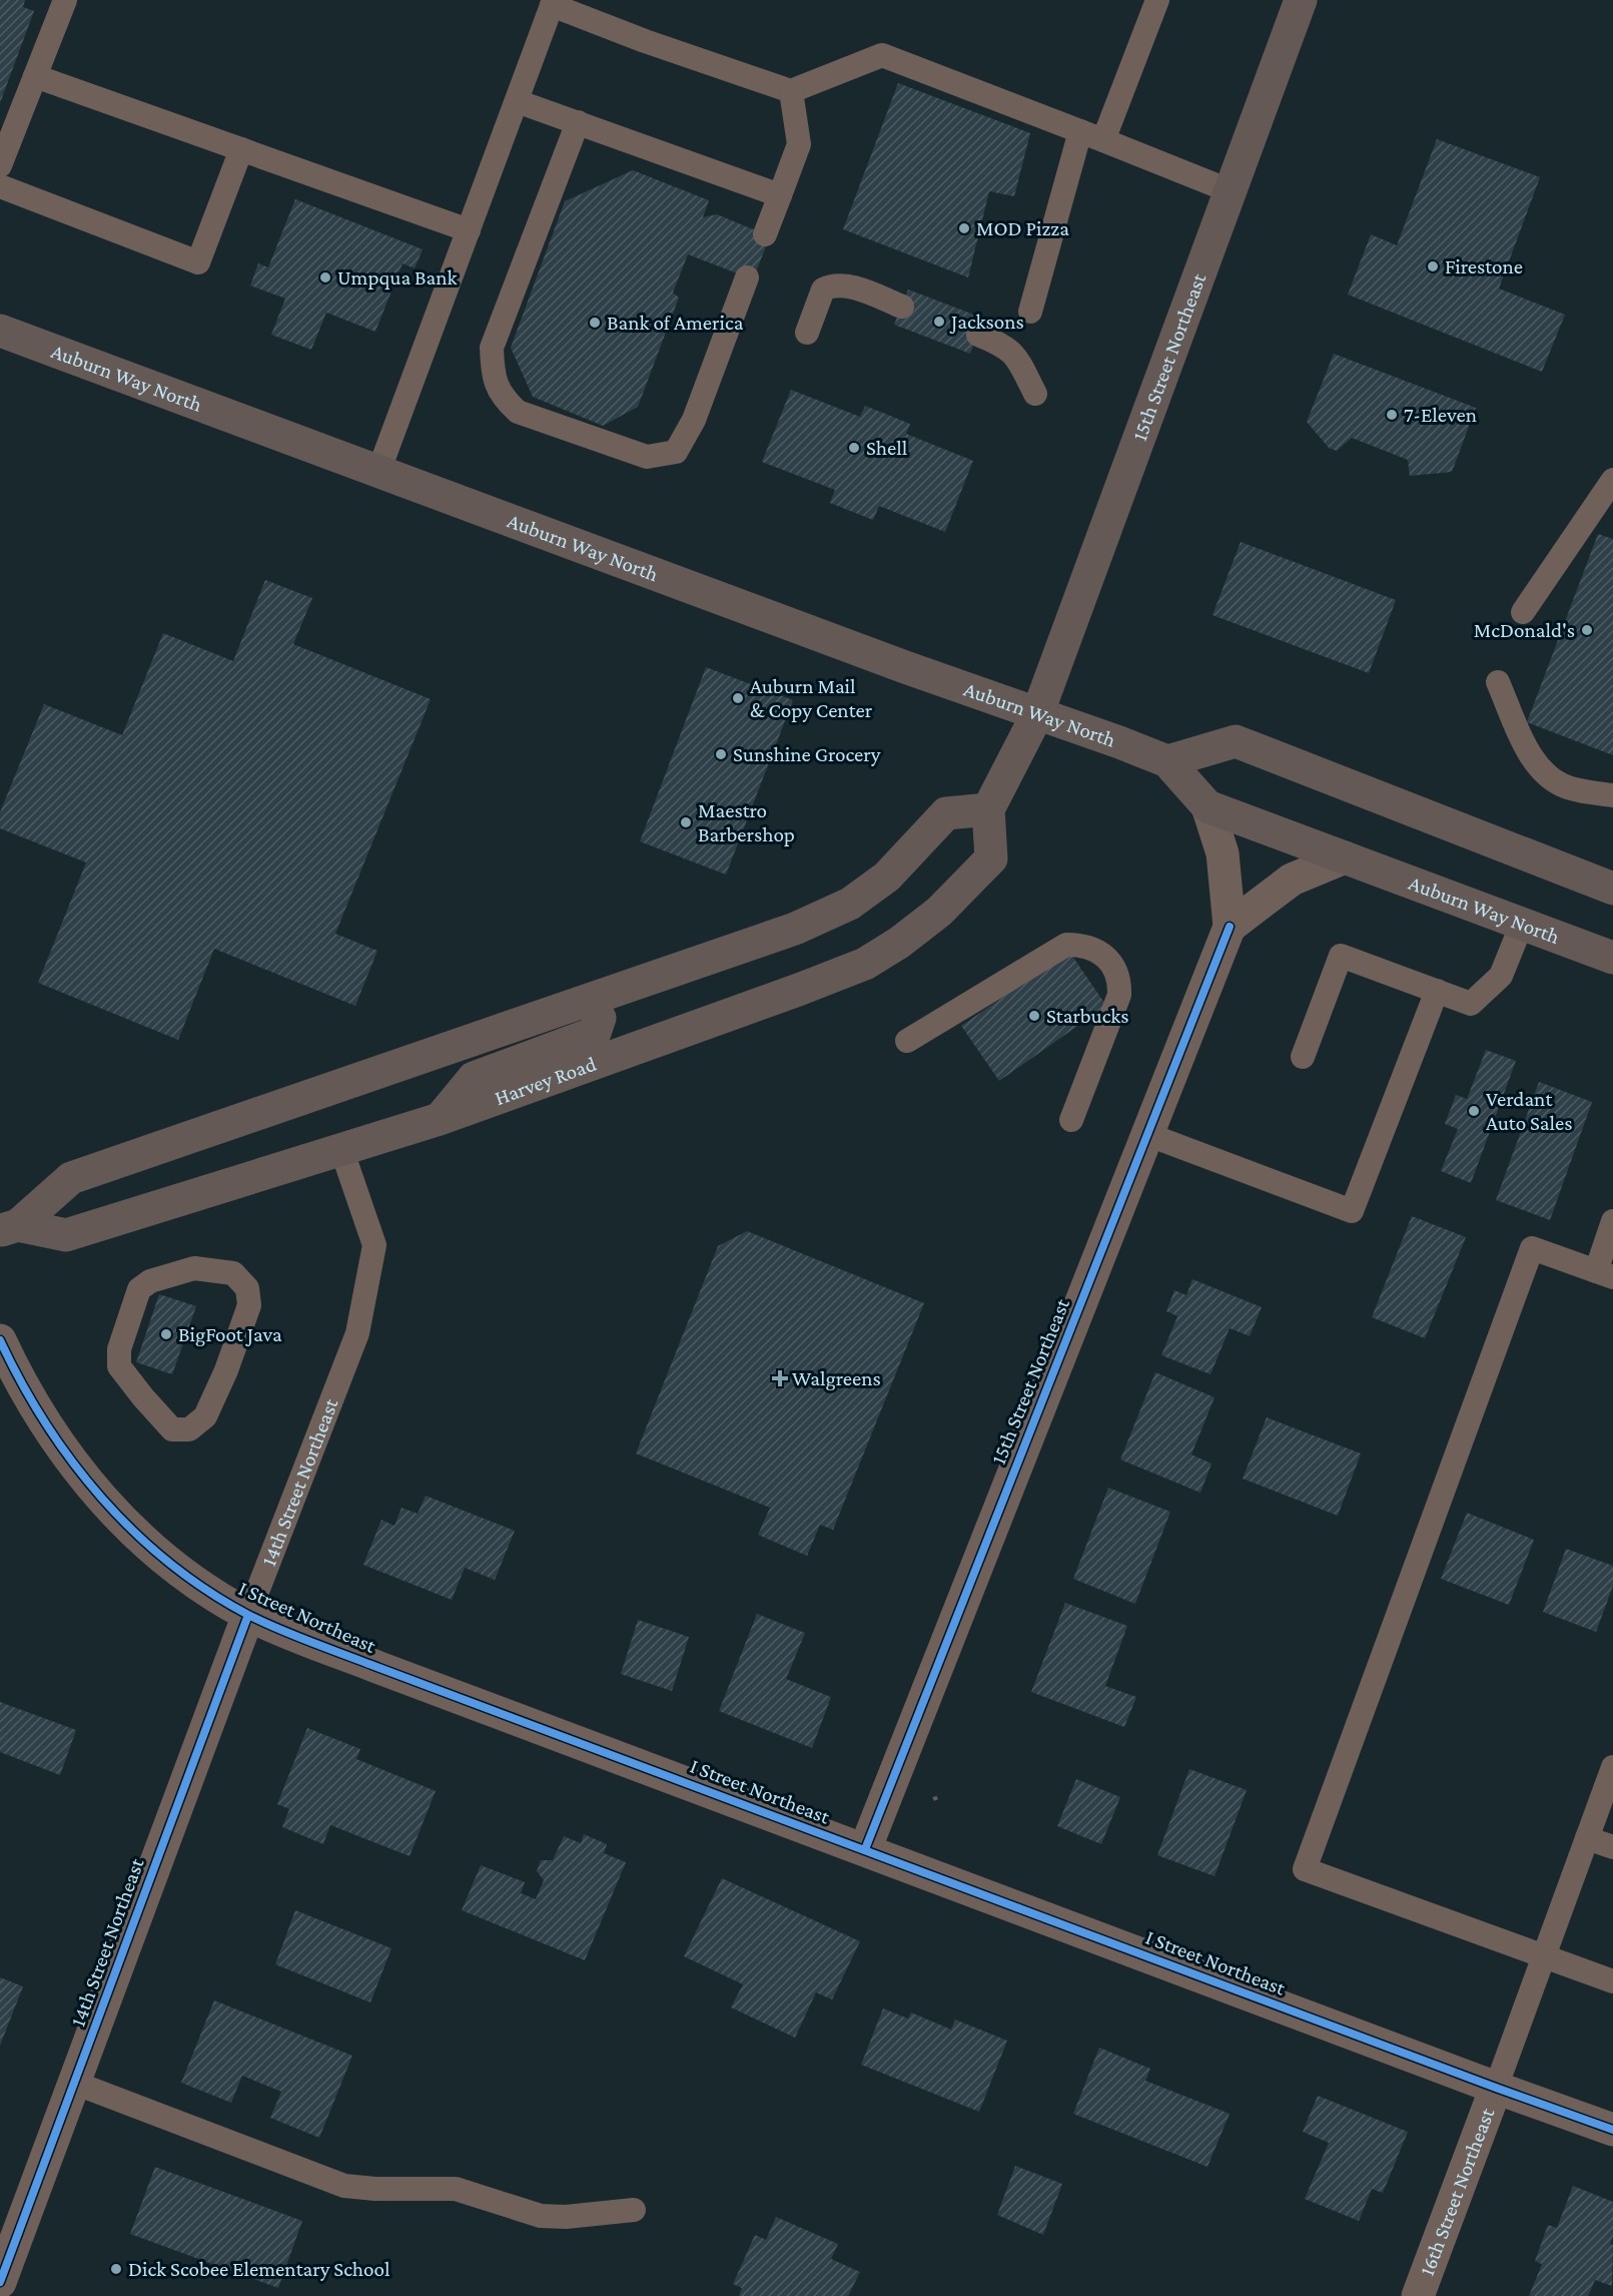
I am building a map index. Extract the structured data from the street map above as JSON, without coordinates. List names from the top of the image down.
{
  "streets": {
    "main road": ["15th Street Northeast", "Auburn Way North", "Harvey Road"],
    "street": ["14th Street Northeast", "I Street Northeast", "16th Street Northeast"]
  },
  "crossings": [
    ["15th Street Northeast", "Auburn Way North"],
    ["15th Street Northeast", "I Street Northeast"],
    ["Harvey Road", "14th Street Northeast"],
    ["14th Street Northeast", "I Street Northeast"],
    ["I Street Northeast", "16th Street Northeast"]
  ],
  "places": {
    "other": [
      "MOD Pizza",
      "Firestone",
      "Umpqua Bank",
      "Jacksons",
      "Bank of America",
      "7-Eleven",
      "Shell",
      "McDonald's",
      "Auburn Mail & Copy Center",
      "Sunshine Grocery",
      "Maestro Barbershop",
      "Starbucks",
      "Verdant Auto Sales",
      "BigFoot Java",
      "Dick Scobee Elementary School"
    ],
    "health": ["Walgreens"]
  }
}
